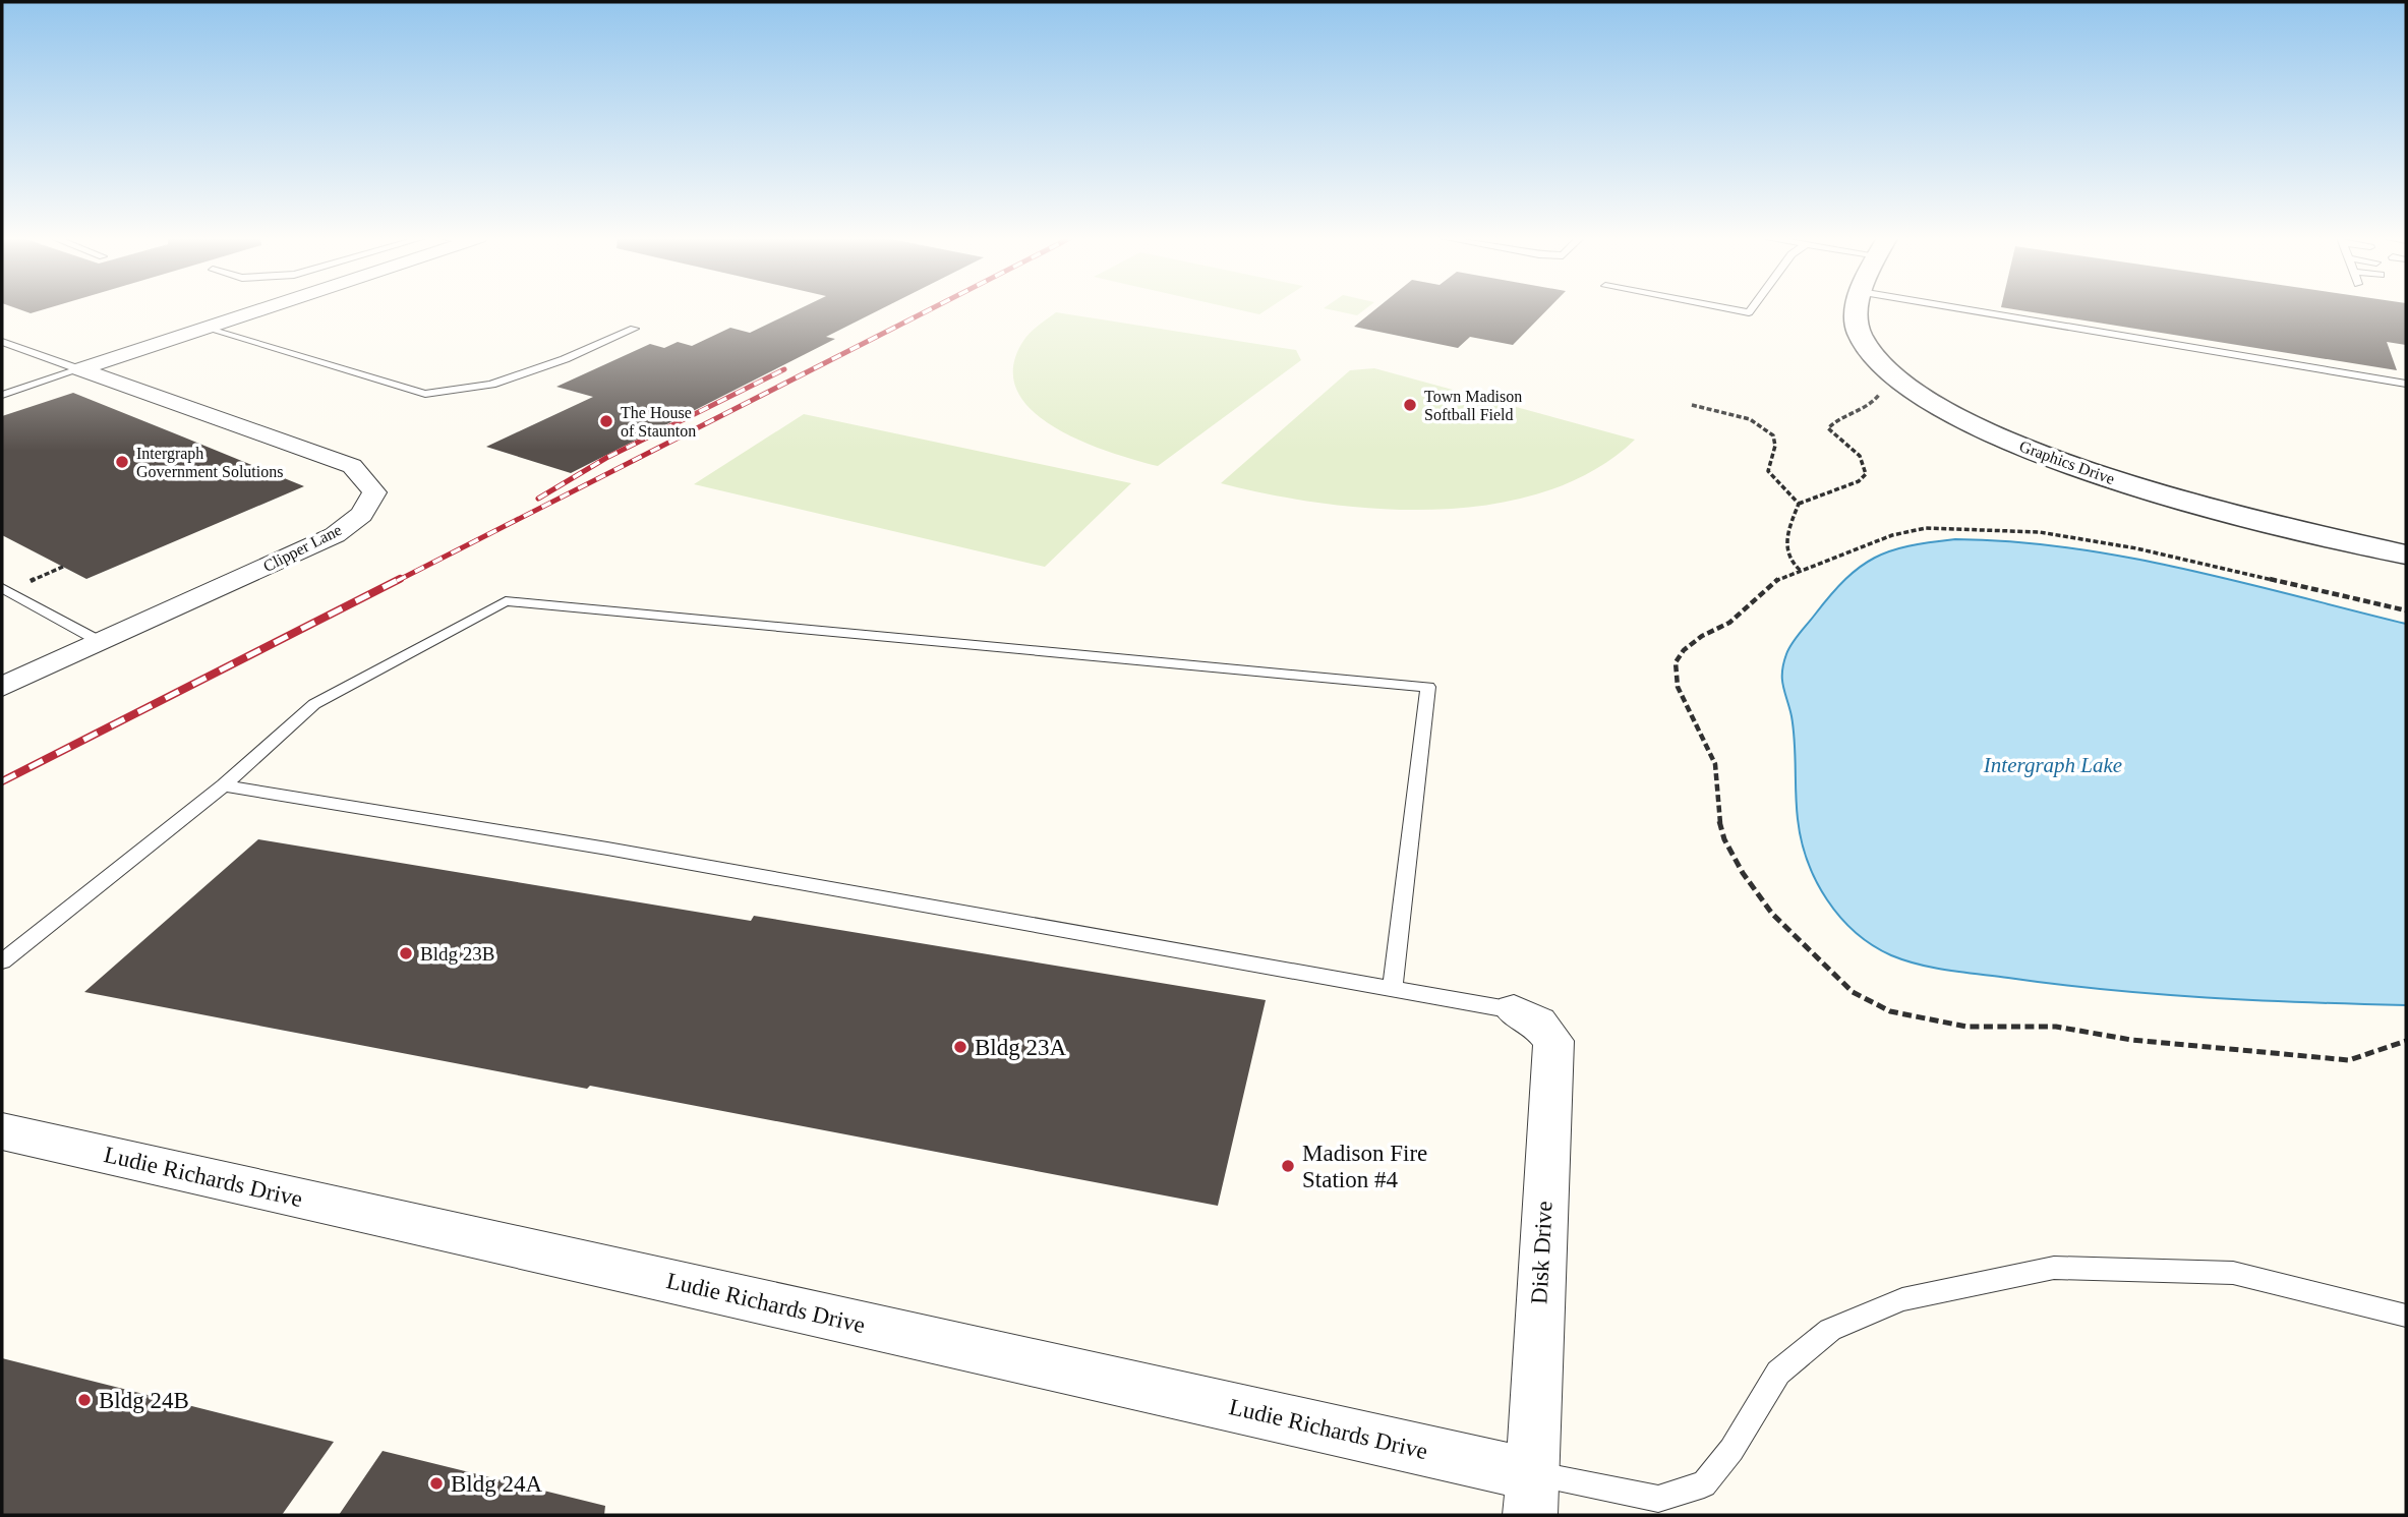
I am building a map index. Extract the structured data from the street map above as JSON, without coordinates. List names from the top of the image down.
{
  "streets": {
    "street": [
      "Graphics Drive",
      "Clipper Lane",
      "Ludie Richards Drive",
      "Disk Drive"
    ]
  },
  "crossings": [
    ["Ludie Richards Drive", "Disk Drive"]
  ],
  "water": ["Intergraph Lake"],
  "places": [
    "Town Madison Softball Field",
    "The House of Staunton",
    "Intergraph Government Solutions",
    "Bldg 23B",
    "Bldg 23A",
    "Madison Fire Station #4",
    "Bldg 24B",
    "Bldg 24A"
  ]
}
